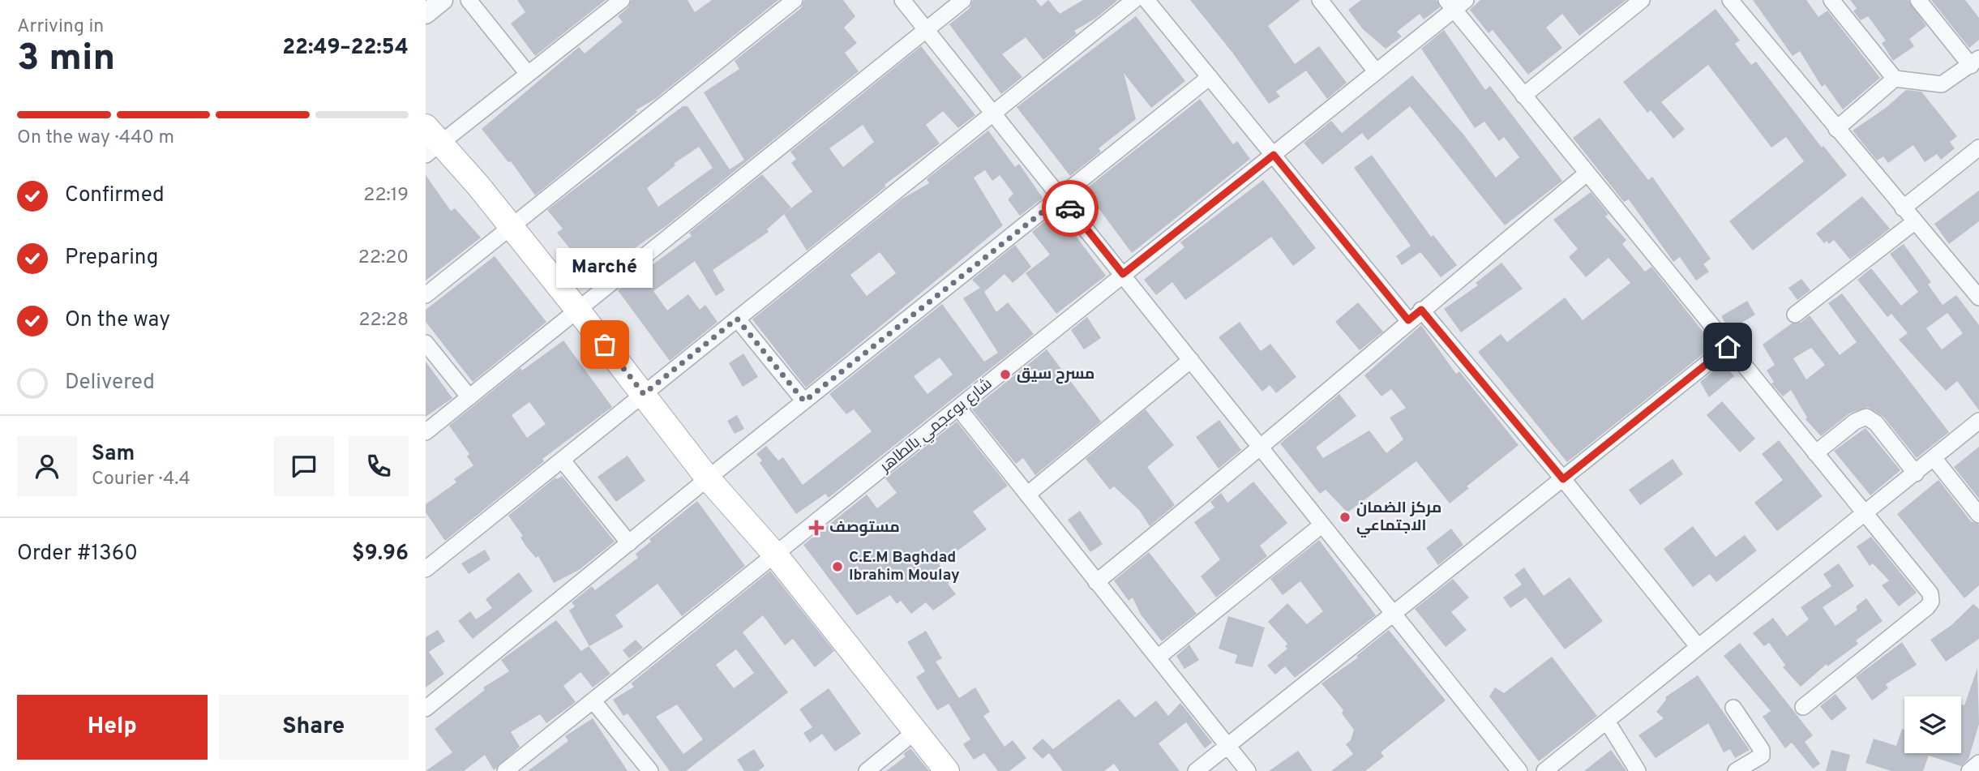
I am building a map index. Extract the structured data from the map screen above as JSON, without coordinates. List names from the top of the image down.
{
  "streets": {
    "street": ["شارع بوعجمي بالطاهر"]
  },
  "places": {
    "other": [
      "Marché",
      "مسرح سيق",
      "مركز الضمان الاجتماعي",
      "C.E.M Baghdad Ibrahim Moulay"
    ],
    "health": ["مستوصف"]
  },
  "page": {
    "heading": ["3 min", "Arriving in", "22:49–22:54"],
    "panel": [
      "Sam",
      "Courier · 4.4",
      "Order #1360",
      "$9.96"
    ],
    "bar": "On the way · 440 m",
    "list": [
      ["Confirmed", "22:19"],
      ["Preparing", "22:20"],
      ["On the way", "22:28"],
      "Delivered"
    ],
    "bubble": "Marché",
    "buttons": ["Help", "Share"]
  }
}
